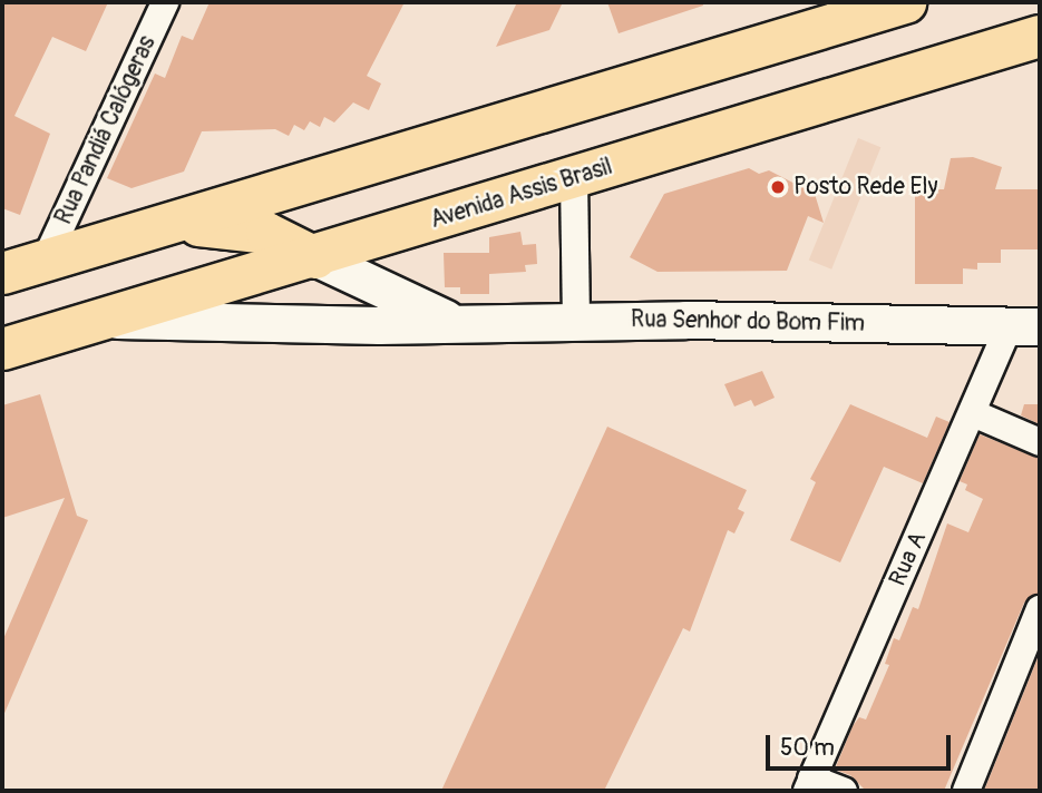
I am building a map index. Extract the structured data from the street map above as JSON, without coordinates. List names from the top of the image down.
{
  "streets": {
    "main road": ["Avenida Assis Brasil"],
    "street": ["Rua Pandiá Calógeras", "Rua Senhor do Bom Fim", "Rua A"]
  },
  "crossings": [
    ["Avenida Assis Brasil", "Rua Senhor do Bom Fim"],
    ["Rua Senhor do Bom Fim", "Rua A"]
  ],
  "places": ["Posto Rede Ely"],
  "scale_bar": "50 m"
}
